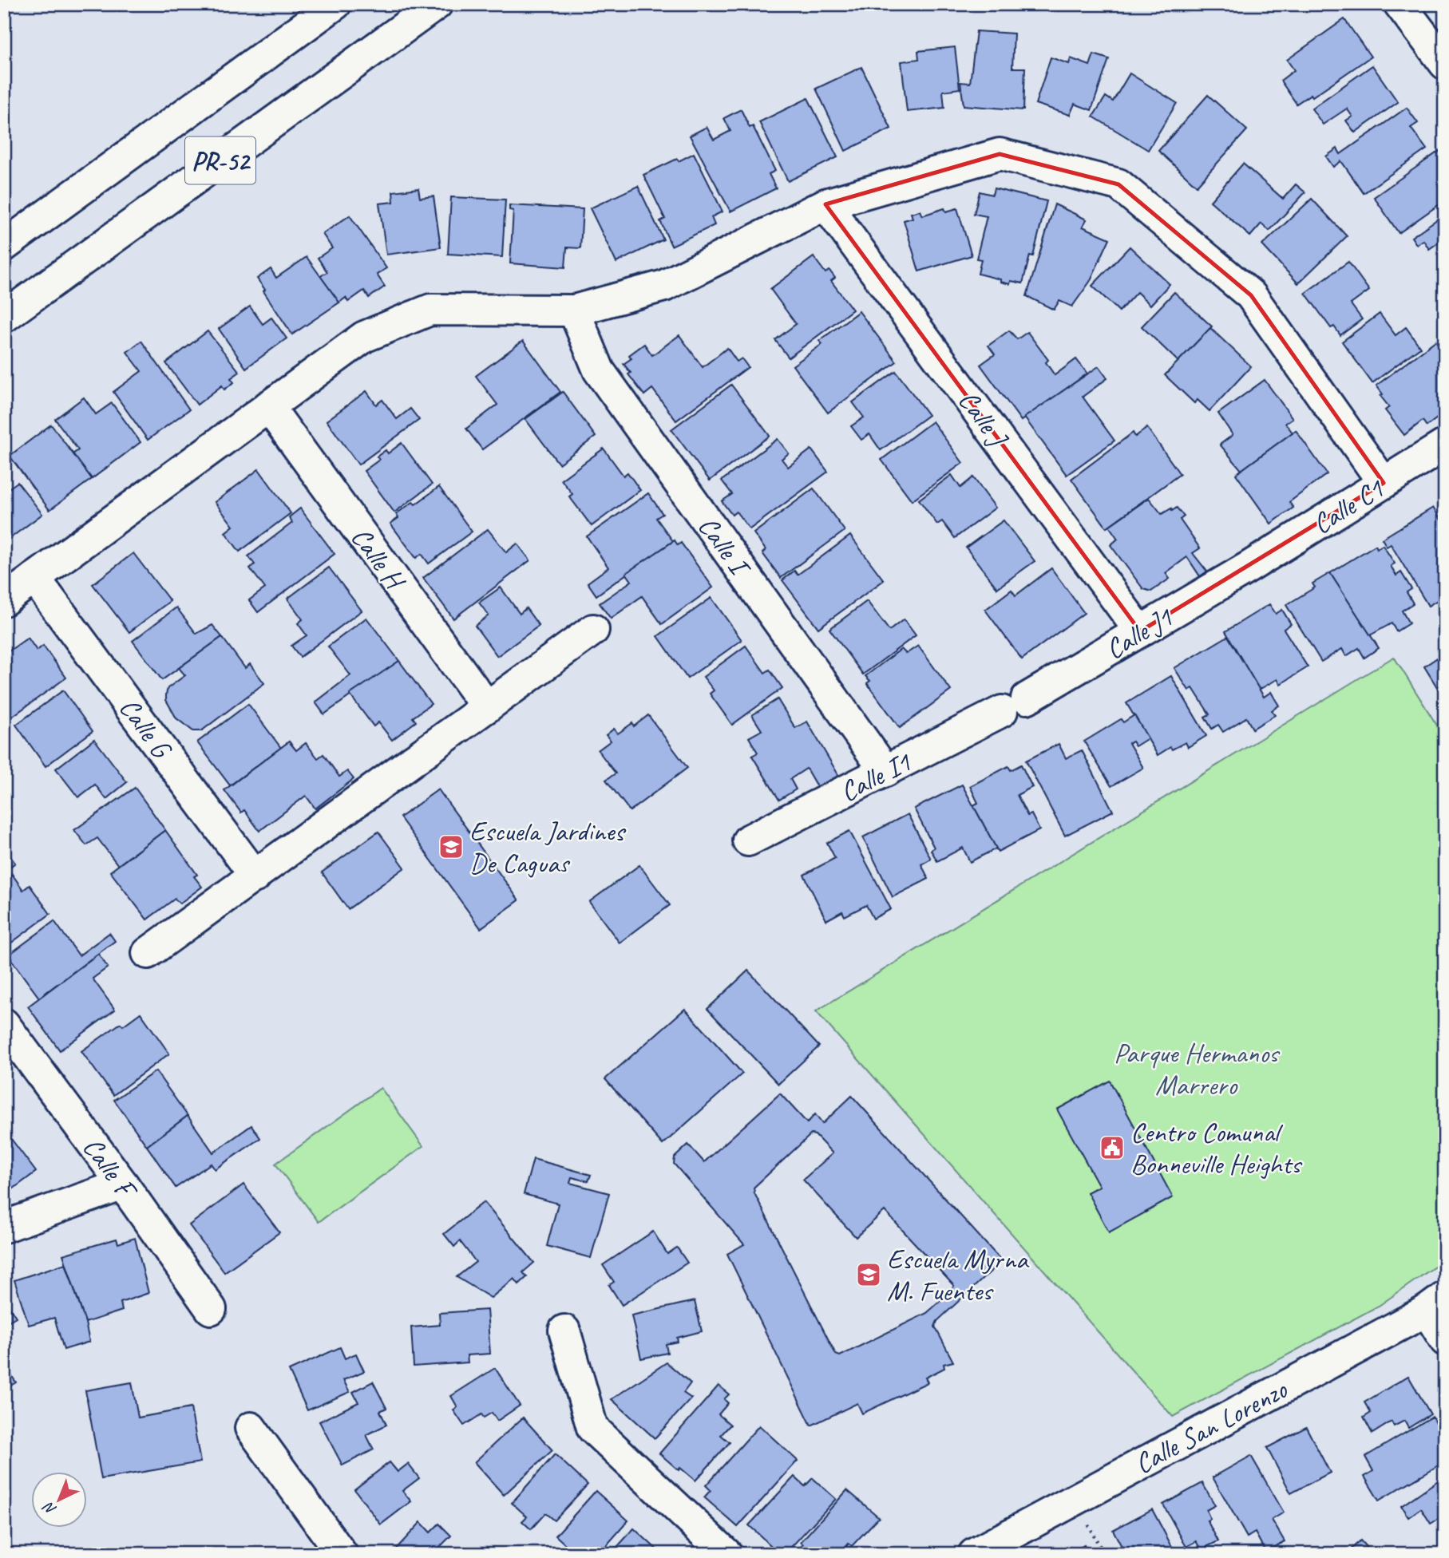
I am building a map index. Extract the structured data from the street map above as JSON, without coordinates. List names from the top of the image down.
{
  "streets": {
    "main road": [
      "PR-52",
      "Calle J",
      "Calle C1",
      "Calle I",
      "Calle H",
      "Calle J1",
      "Calle G",
      "Calle I1",
      "Calle F",
      "Calle San Lorenzo"
    ]
  },
  "crossings": [
    ["Calle J", "Calle J1"],
    ["Calle C1", "Calle J1"],
    ["Calle I", "Calle I1"],
    ["Calle J1", "Calle I1"]
  ],
  "parks": ["Parque Hermanos Marrero"],
  "places": {
    "school or university": ["Escuela Jardines De Caguas", "Escuela Myrna M. Fuentes"],
    "public building": ["Centro Comunal Bonneville Heights"]
  },
  "north": "bottom left"
}
